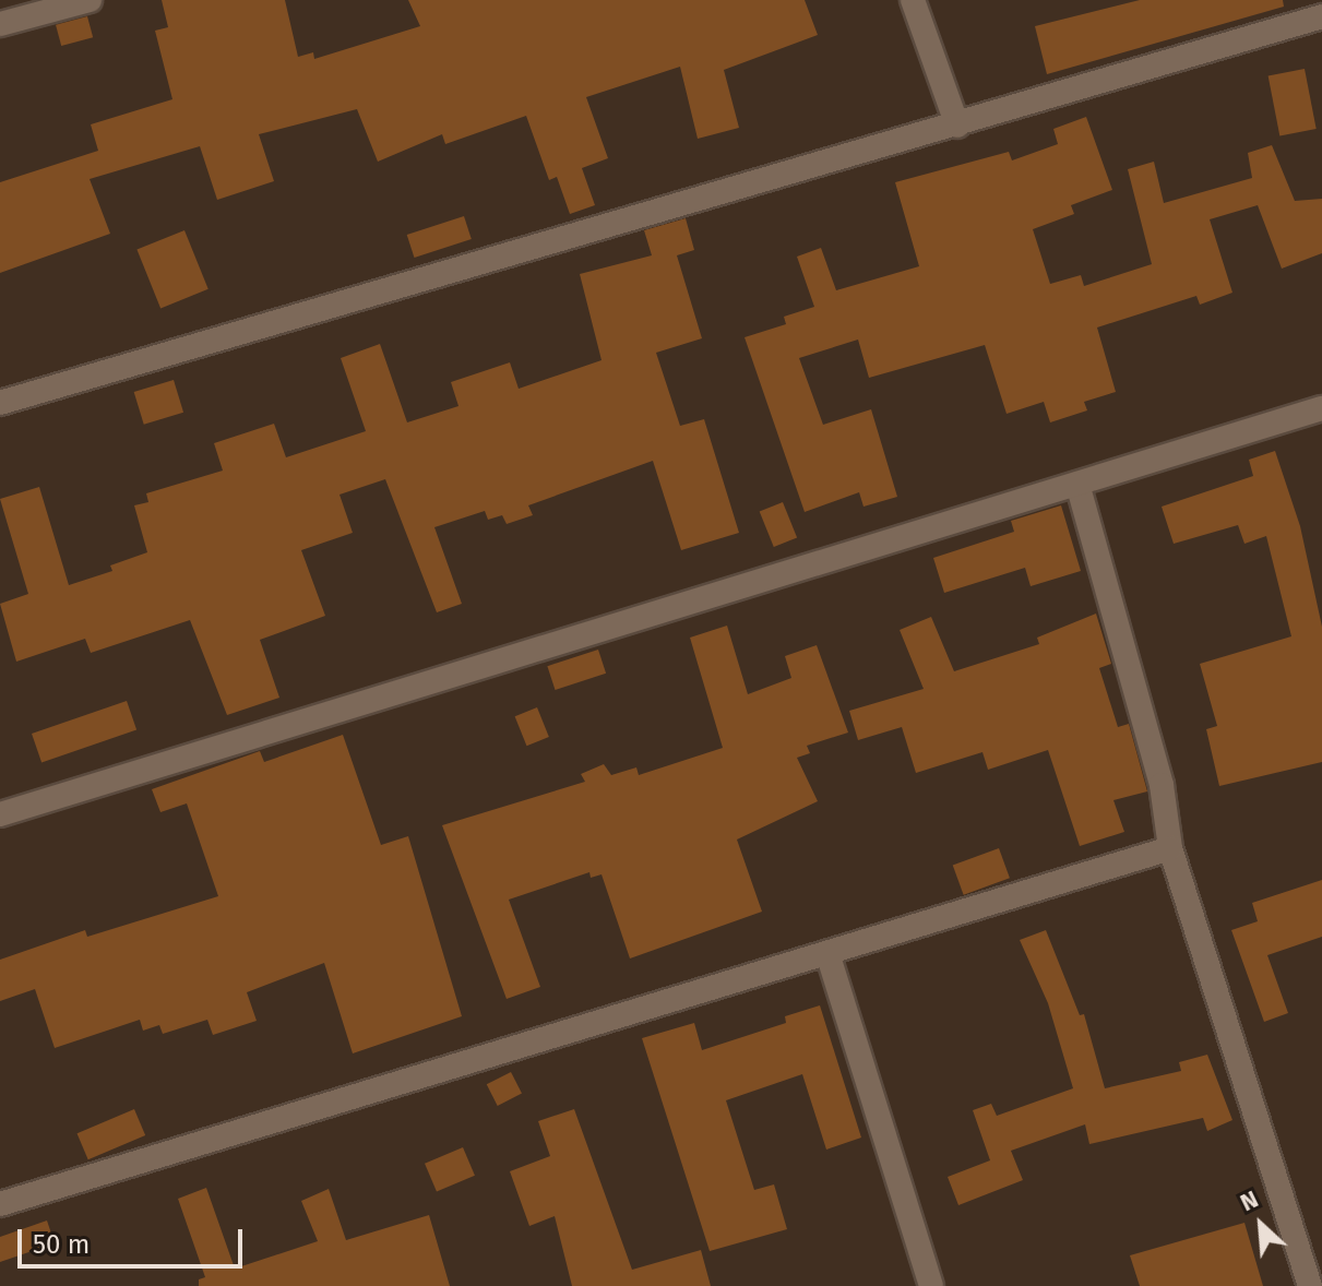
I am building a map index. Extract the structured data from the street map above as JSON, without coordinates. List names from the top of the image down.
{
  "scale_bar": "50 m",
  "north": "top left"
}
